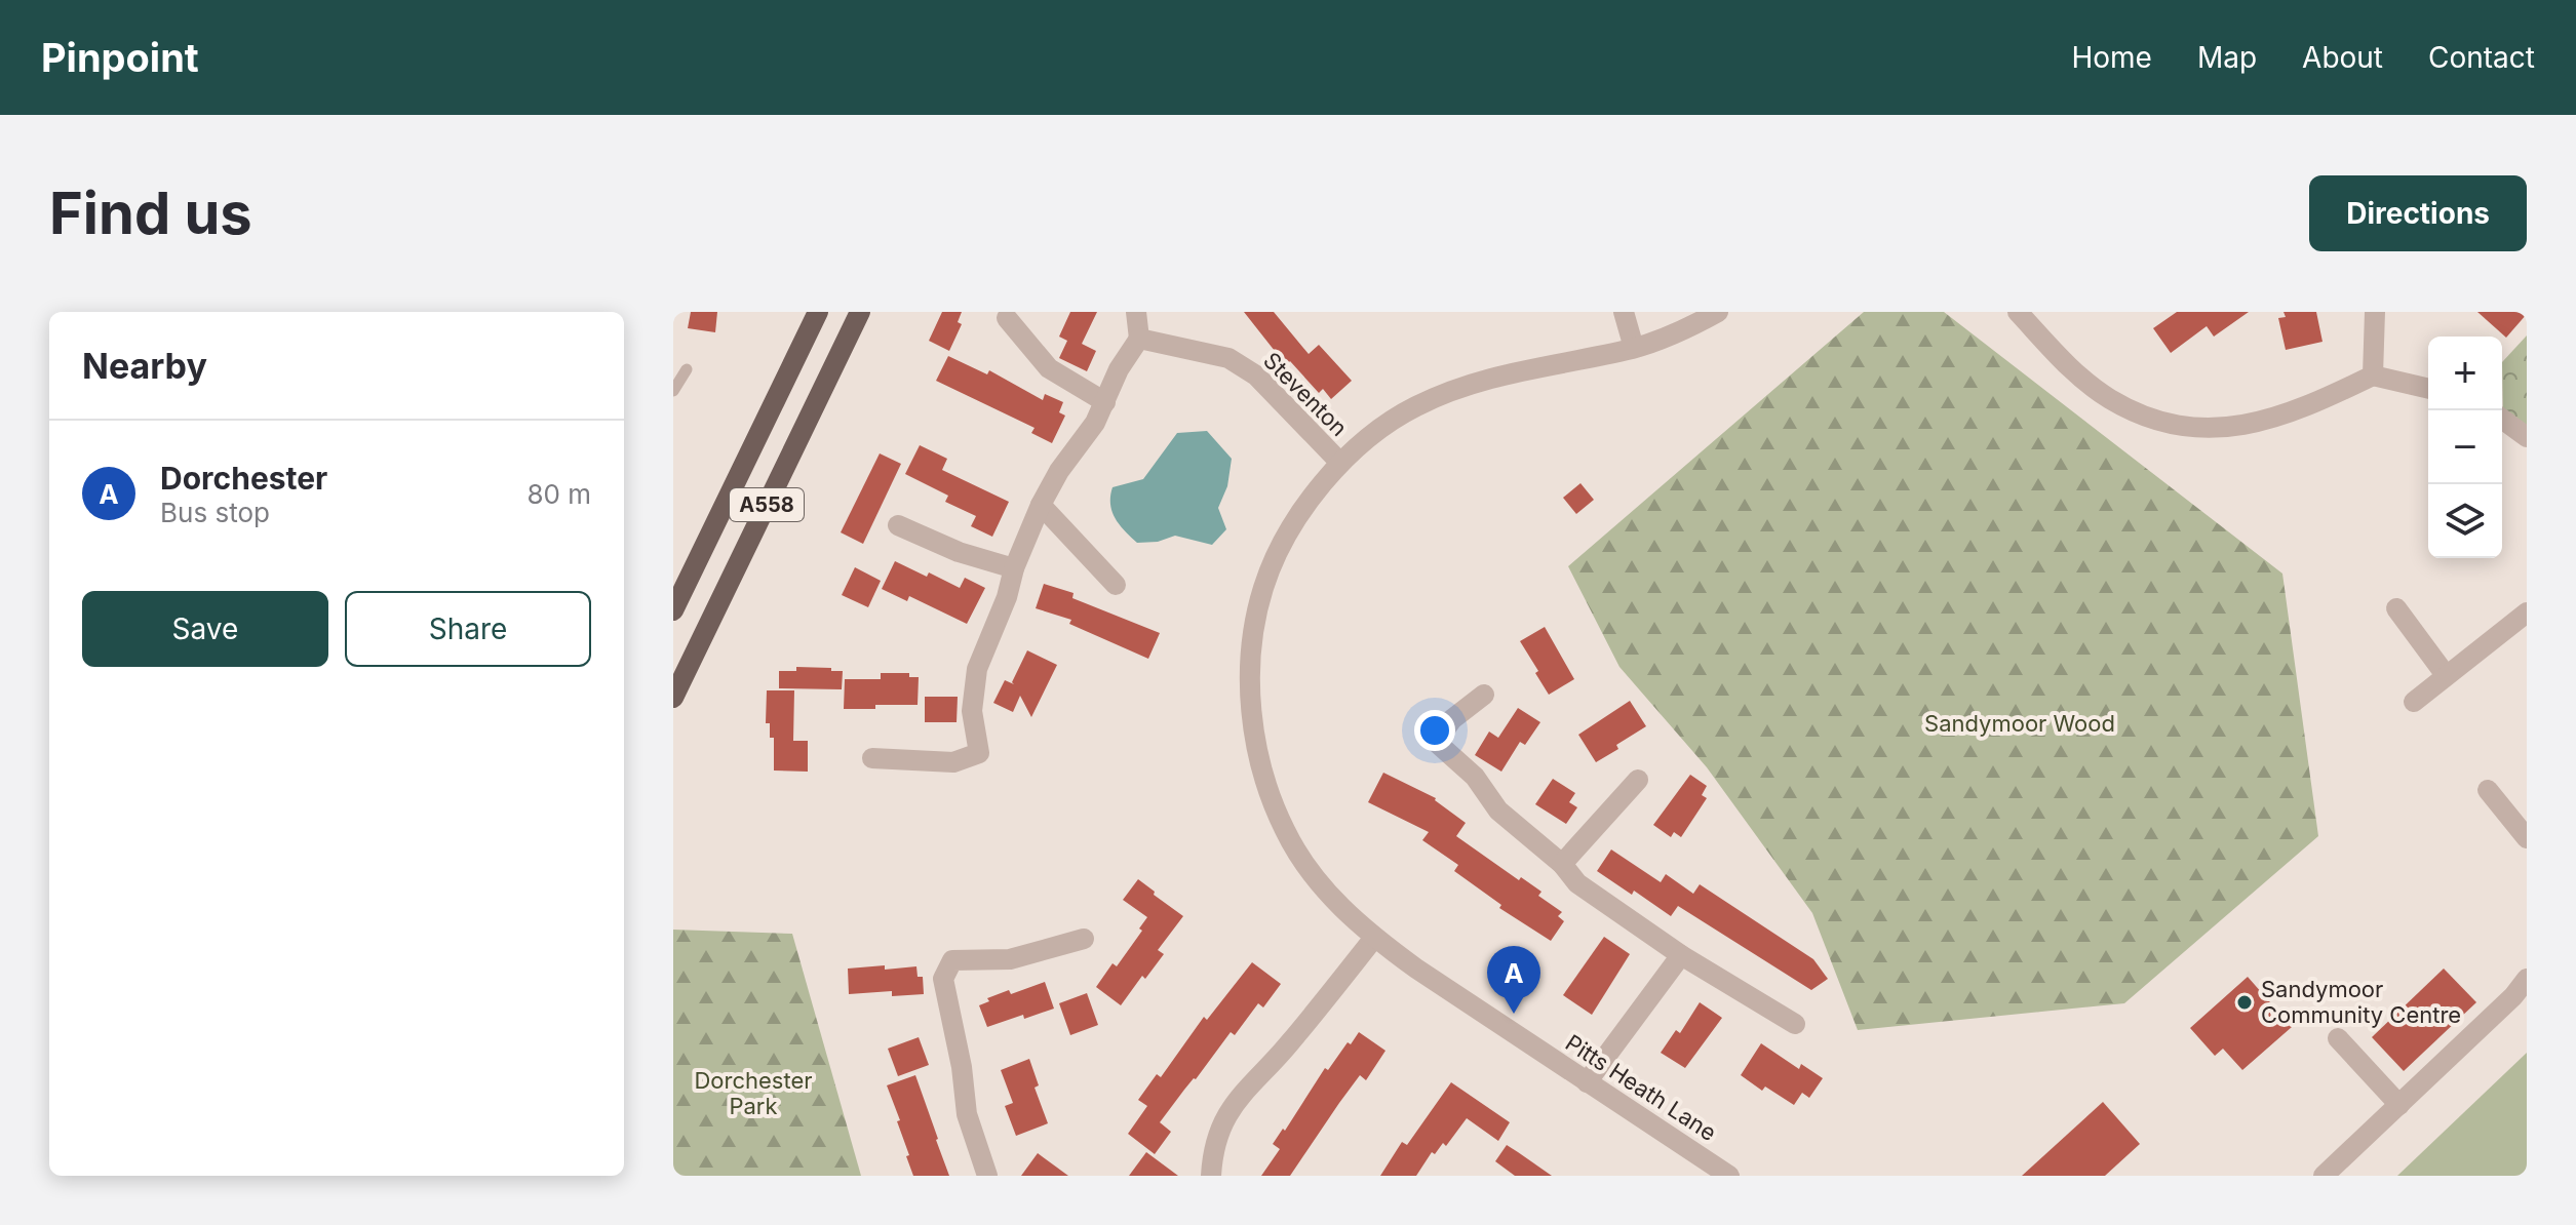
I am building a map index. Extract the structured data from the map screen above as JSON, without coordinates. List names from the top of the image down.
{
  "streets": {
    "main road": ["A558"],
    "street": ["Steventon", "Pitts Heath Lane"]
  },
  "crossings": [
    ["Steventon", "Pitts Heath Lane"]
  ],
  "parks": ["Sandymoor Wood", "Dorchester Park"],
  "places": ["Sandymoor Community Centre"],
  "page": {
    "header": "Pinpoint",
    "nav": [
      "Home",
      "Map",
      "About",
      "Contact"
    ],
    "buttons": [
      "Directions",
      ["Save", "Share"]
    ],
    "title": "Find us",
    "heading": "Nearby",
    "map_buttons": ["+", "−"],
    "list": [
      {
        "mark": "A",
        "name": "Dorchester",
        "note": "Bus stop",
        "value": "80 m"
      }
    ],
    "pins": "A"
  }
}
